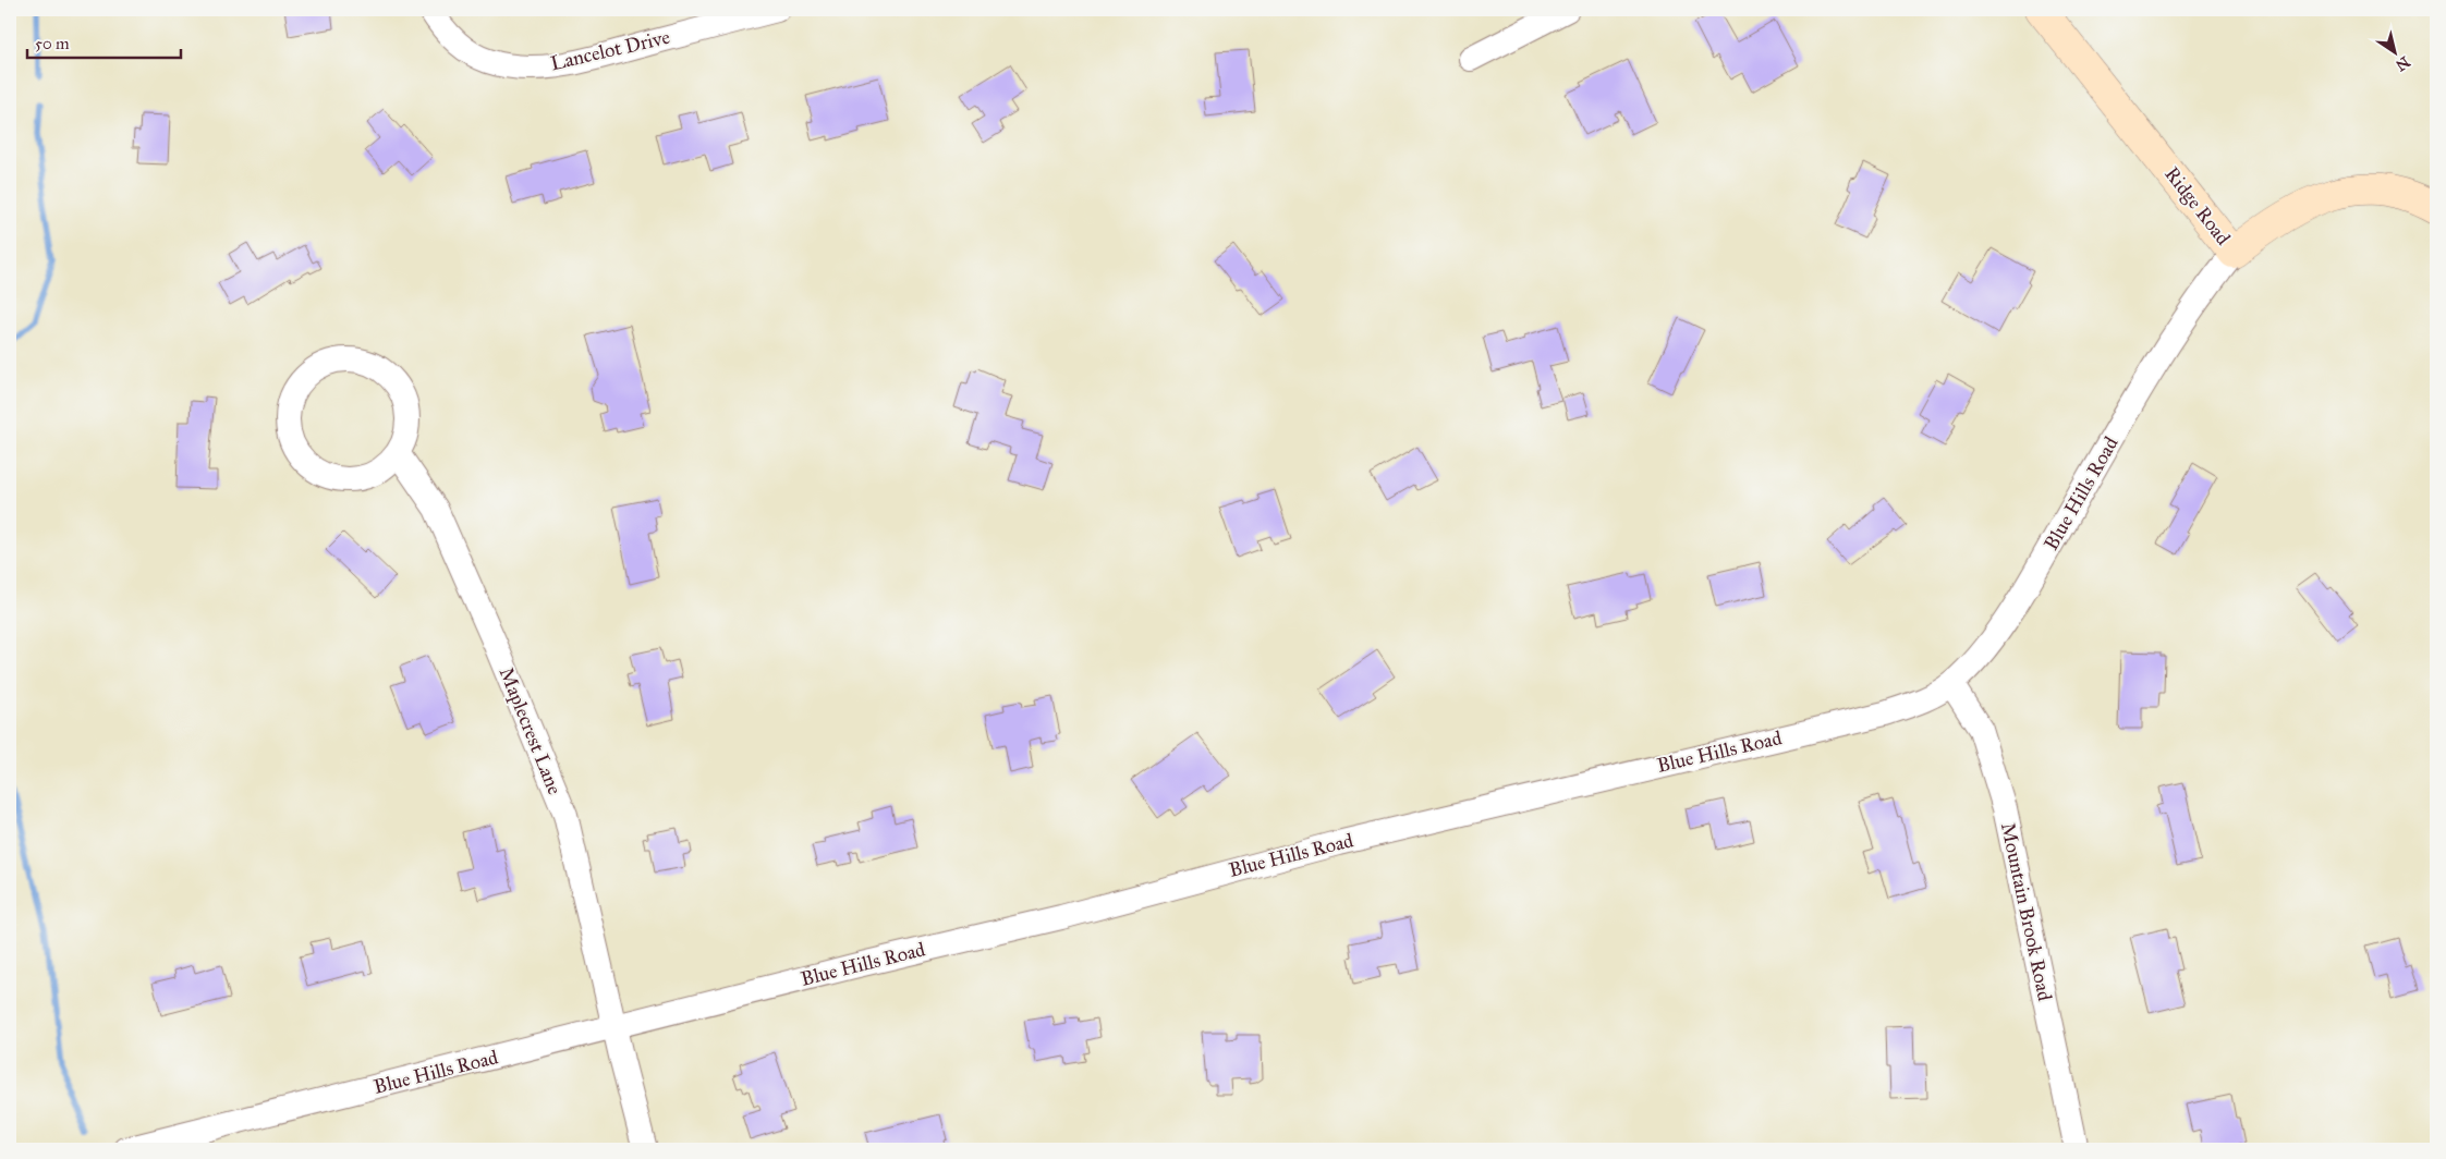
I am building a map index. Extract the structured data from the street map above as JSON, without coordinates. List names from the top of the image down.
{
  "streets": {
    "street": [
      "Lancelot Drive",
      "Ridge Road",
      "Blue Hills Road",
      "Maplecrest Lane",
      "Mountain Brook Road"
    ]
  },
  "crossings": [
    ["Ridge Road", "Blue Hills Road"],
    ["Blue Hills Road", "Maplecrest Lane"],
    ["Blue Hills Road", "Mountain Brook Road"]
  ],
  "scale_bar": "50 m",
  "north": "bottom right"
}
